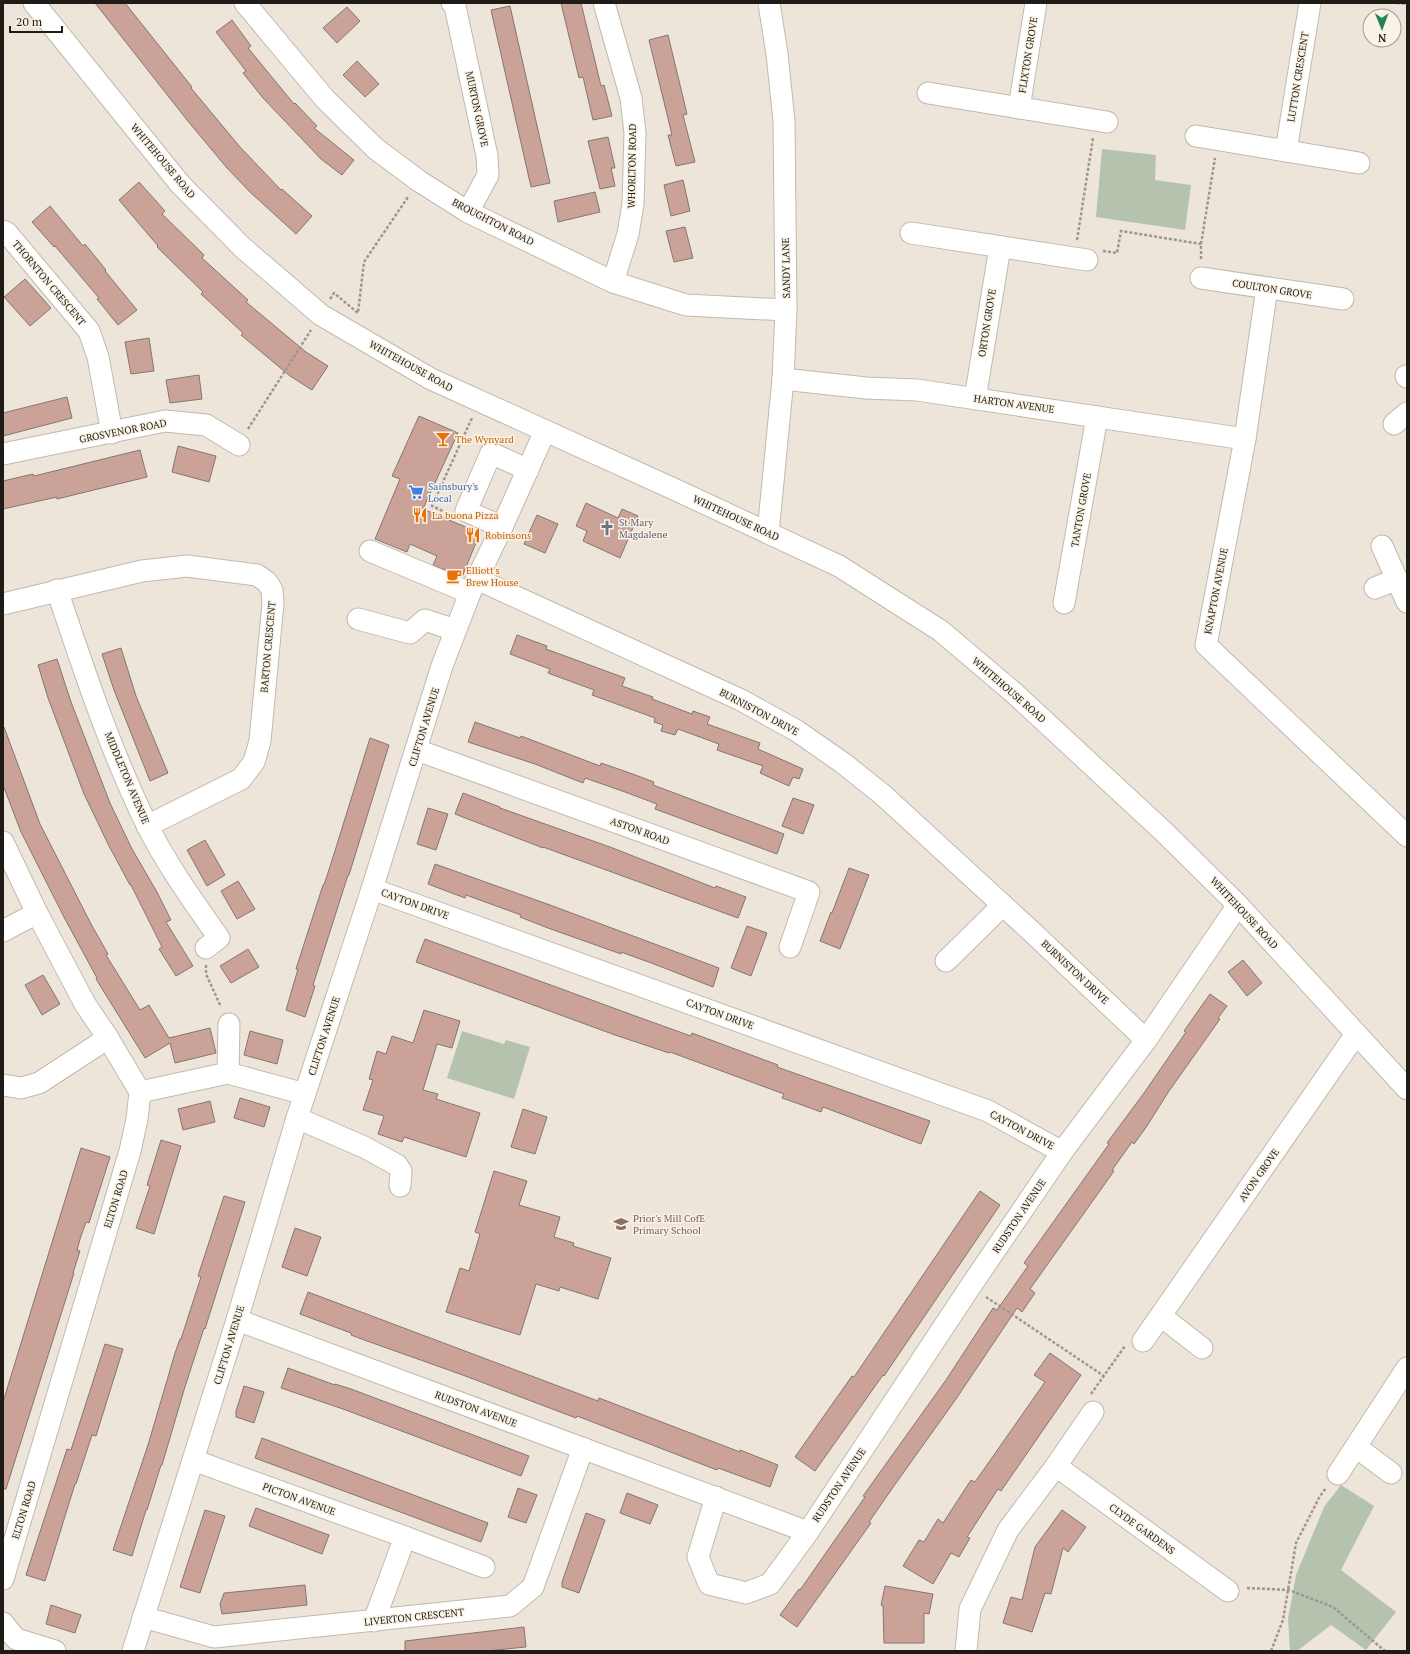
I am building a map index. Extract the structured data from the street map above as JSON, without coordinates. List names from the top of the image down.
{
  "streets": {
    "street": [
      "FLIXTON GROVE",
      "LUTTON CRESCENT",
      "MURTON GROVE",
      "WHITEHOUSE ROAD",
      "WHORLTON ROAD",
      "BROUGHTON ROAD",
      "SANDY LANE",
      "THORNTON CRESCENT",
      "COULTON GROVE",
      "ORTON GROVE",
      "HARTON AVENUE",
      "GROSVENOR ROAD",
      "TANTON GROVE",
      "KNAPTON AVENUE",
      "BARTON CRESCENT",
      "BURNISTON DRIVE",
      "CLIFTON AVENUE",
      "MIDDLETON AVENUE",
      "ASTON ROAD",
      "CAYTON DRIVE",
      "AVON GROVE",
      "ELTON ROAD",
      "RUDSTON AVENUE",
      "PICTON AVENUE",
      "CLYDE GARDENS",
      "LIVERTON CRESCENT"
    ]
  },
  "crossings": [
    ["MURTON GROVE", "BROUGHTON ROAD"],
    ["WHITEHOUSE ROAD", "SANDY LANE"],
    ["WHITEHOUSE ROAD", "CLIFTON AVENUE"],
    ["WHITEHOUSE ROAD", "AVON GROVE"],
    ["WHITEHOUSE ROAD", "RUDSTON AVENUE"],
    ["WHORLTON ROAD", "BROUGHTON ROAD"],
    ["BROUGHTON ROAD", "SANDY LANE"],
    ["SANDY LANE", "HARTON AVENUE"],
    ["THORNTON CRESCENT", "GROSVENOR ROAD"],
    ["COULTON GROVE", "KNAPTON AVENUE"],
    ["ORTON GROVE", "HARTON AVENUE"],
    ["HARTON AVENUE", "TANTON GROVE"],
    ["HARTON AVENUE", "KNAPTON AVENUE"],
    ["BARTON CRESCENT", "MIDDLETON AVENUE"],
    ["BURNISTON DRIVE", "CLIFTON AVENUE"],
    ["BURNISTON DRIVE", "RUDSTON AVENUE"],
    ["CLIFTON AVENUE", "ASTON ROAD"],
    ["CLIFTON AVENUE", "CAYTON DRIVE"],
    ["CLIFTON AVENUE", "RUDSTON AVENUE"],
    ["CLIFTON AVENUE", "PICTON AVENUE"],
    ["CLIFTON AVENUE", "LIVERTON CRESCENT"],
    ["CAYTON DRIVE", "RUDSTON AVENUE"],
    ["RUDSTON AVENUE", "LIVERTON CRESCENT"]
  ],
  "places": {
    "bar": ["The Wynyard"],
    "supermarket": ["Sainsbury's Local"],
    "restaurant": ["La buona Pizza", "Robinsons"],
    "church": ["St Mary Magdalene"],
    "cafe": ["Elliott's Brew House"],
    "school or university": ["Prior's Mill CofE Primary School"]
  },
  "scale_bar": "20 m",
  "north": "bottom"
}
